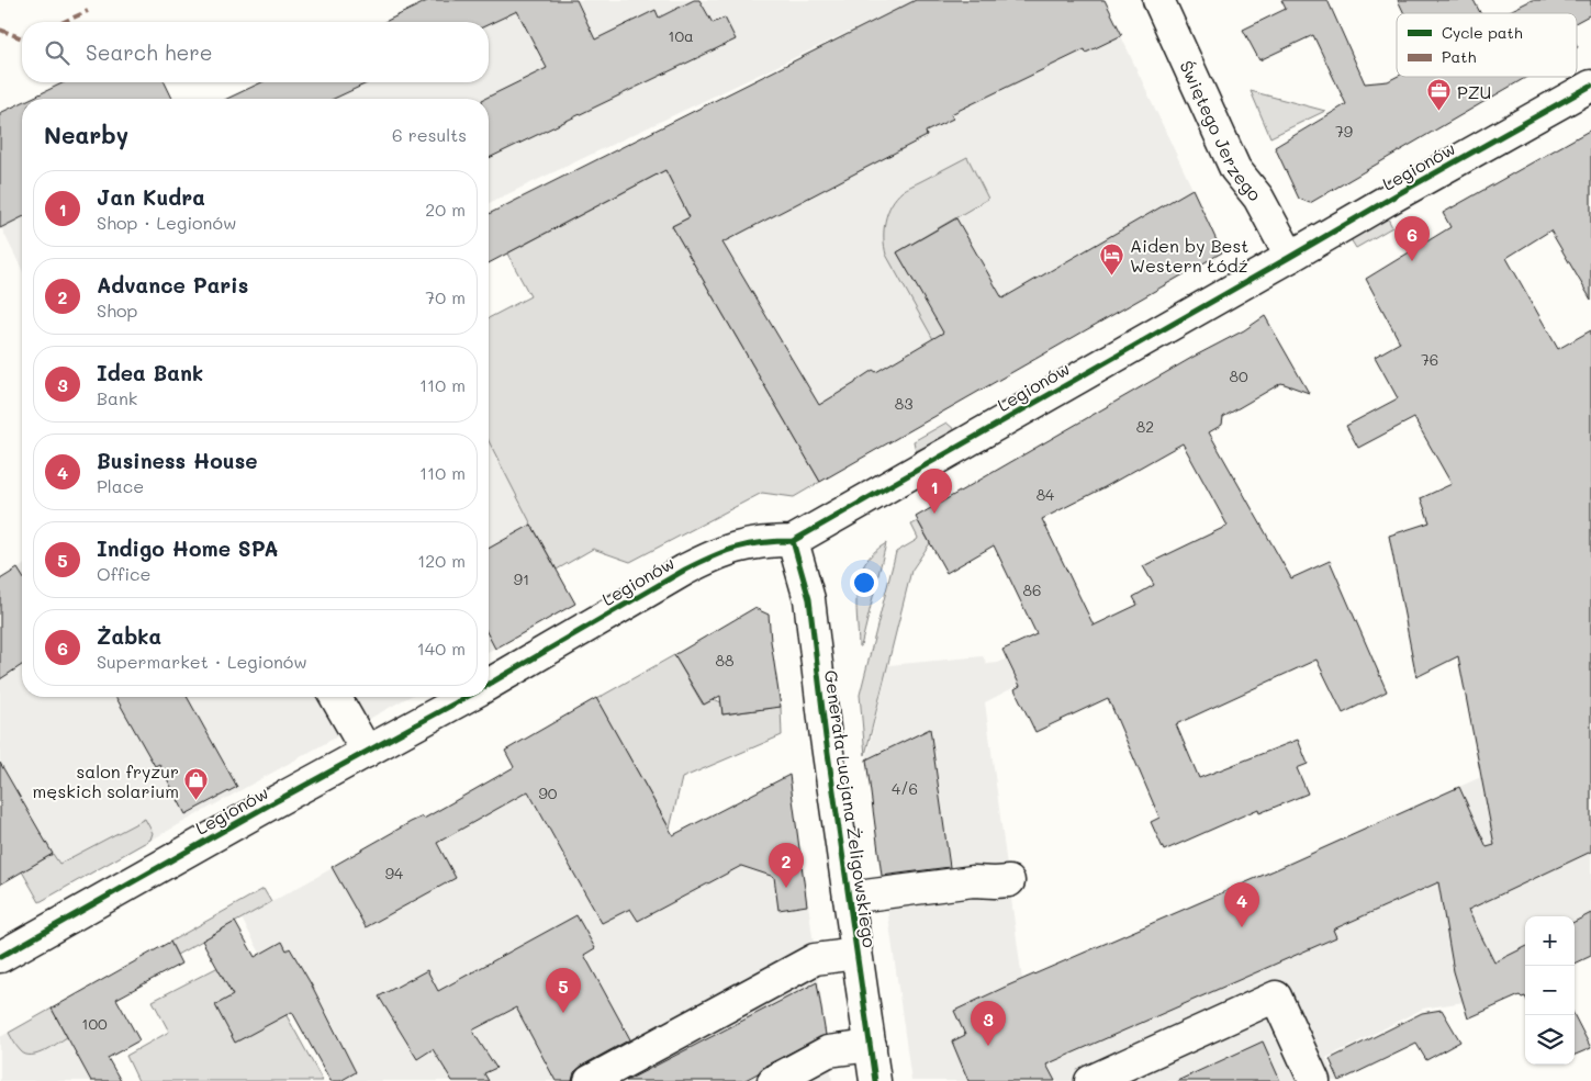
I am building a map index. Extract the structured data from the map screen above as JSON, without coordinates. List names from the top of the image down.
{
  "streets": {
    "street": ["Świętego Jerzego", "Legionów", "Generała Lucjana Żeligowskiego"]
  },
  "crossings": [
    ["Świętego Jerzego", "Legionów"],
    ["Legionów", "Generała Lucjana Żeligowskiego"]
  ],
  "places": {
    "office": ["PZU"],
    "hotel": ["Aiden by Best Western Łódź"],
    "shop": ["salon fryzur męskich solarium"]
  },
  "house_numbers": [
    "10a",
    "79",
    "76",
    "80",
    "83",
    "82",
    "84",
    "91",
    "86",
    "88",
    "4/6",
    "90",
    "94",
    "100"
  ],
  "legend": ["Cycle path", "Path"],
  "page": {
    "search": "Search here",
    "heading": ["Nearby", "6 results"],
    "list": [
      {
        "mark": "1",
        "name": "Jan Kudra",
        "note": "Shop · Legionów",
        "value": "20 m"
      },
      {
        "mark": "2",
        "name": "Advance Paris",
        "note": "Shop",
        "value": "70 m"
      },
      {
        "mark": "3",
        "name": "Idea Bank",
        "note": "Bank",
        "value": "110 m"
      },
      {
        "mark": "4",
        "name": "Business House",
        "note": "Place",
        "value": "110 m"
      },
      {
        "mark": "5",
        "name": "Indigo Home SPA",
        "note": "Office",
        "value": "120 m"
      },
      {
        "mark": "6",
        "name": "Żabka",
        "note": "Supermarket · Legionów",
        "value": "140 m"
      }
    ],
    "pins": [
      "6",
      "1",
      "2",
      "4",
      "5",
      "3"
    ],
    "map_buttons": ["+", "−"]
  }
}
